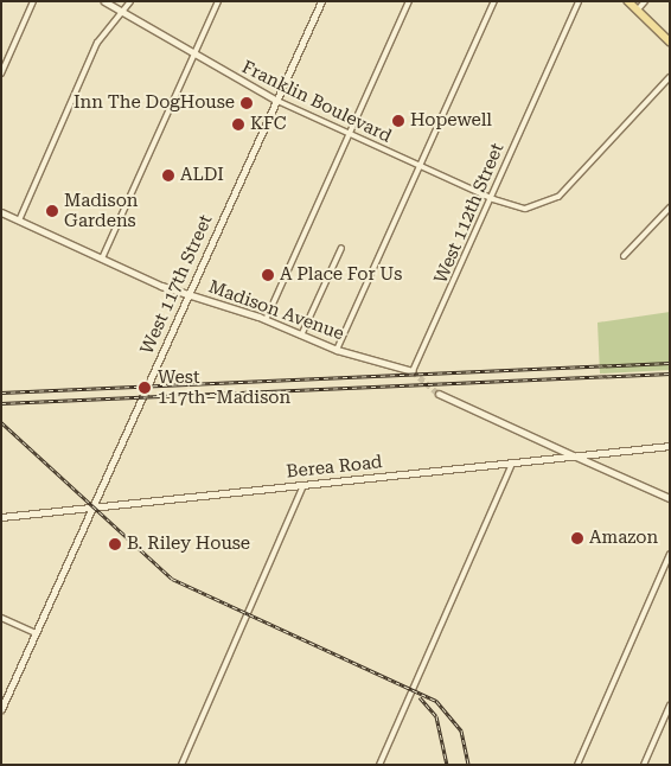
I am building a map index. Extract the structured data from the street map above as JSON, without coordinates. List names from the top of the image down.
{
  "streets": {
    "main road": ["West 117th Street", "Madison Avenue", "Berea Road"],
    "street": ["Franklin Boulevard", "West 112th Street"]
  },
  "crossings": [
    ["Franklin Boulevard", "West 112th Street"],
    ["Franklin Boulevard", "West 117th Street"],
    ["West 112th Street", "Madison Avenue"],
    ["West 117th Street", "Madison Avenue"],
    ["West 117th Street", "Berea Road"]
  ],
  "places": [
    "Inn The DogHouse",
    "Hopewell",
    "KFC",
    "ALDI",
    "Madison Gardens",
    "A Place For Us",
    "West 117th–Madison",
    "Amazon",
    "B. Riley House"
  ]
}
